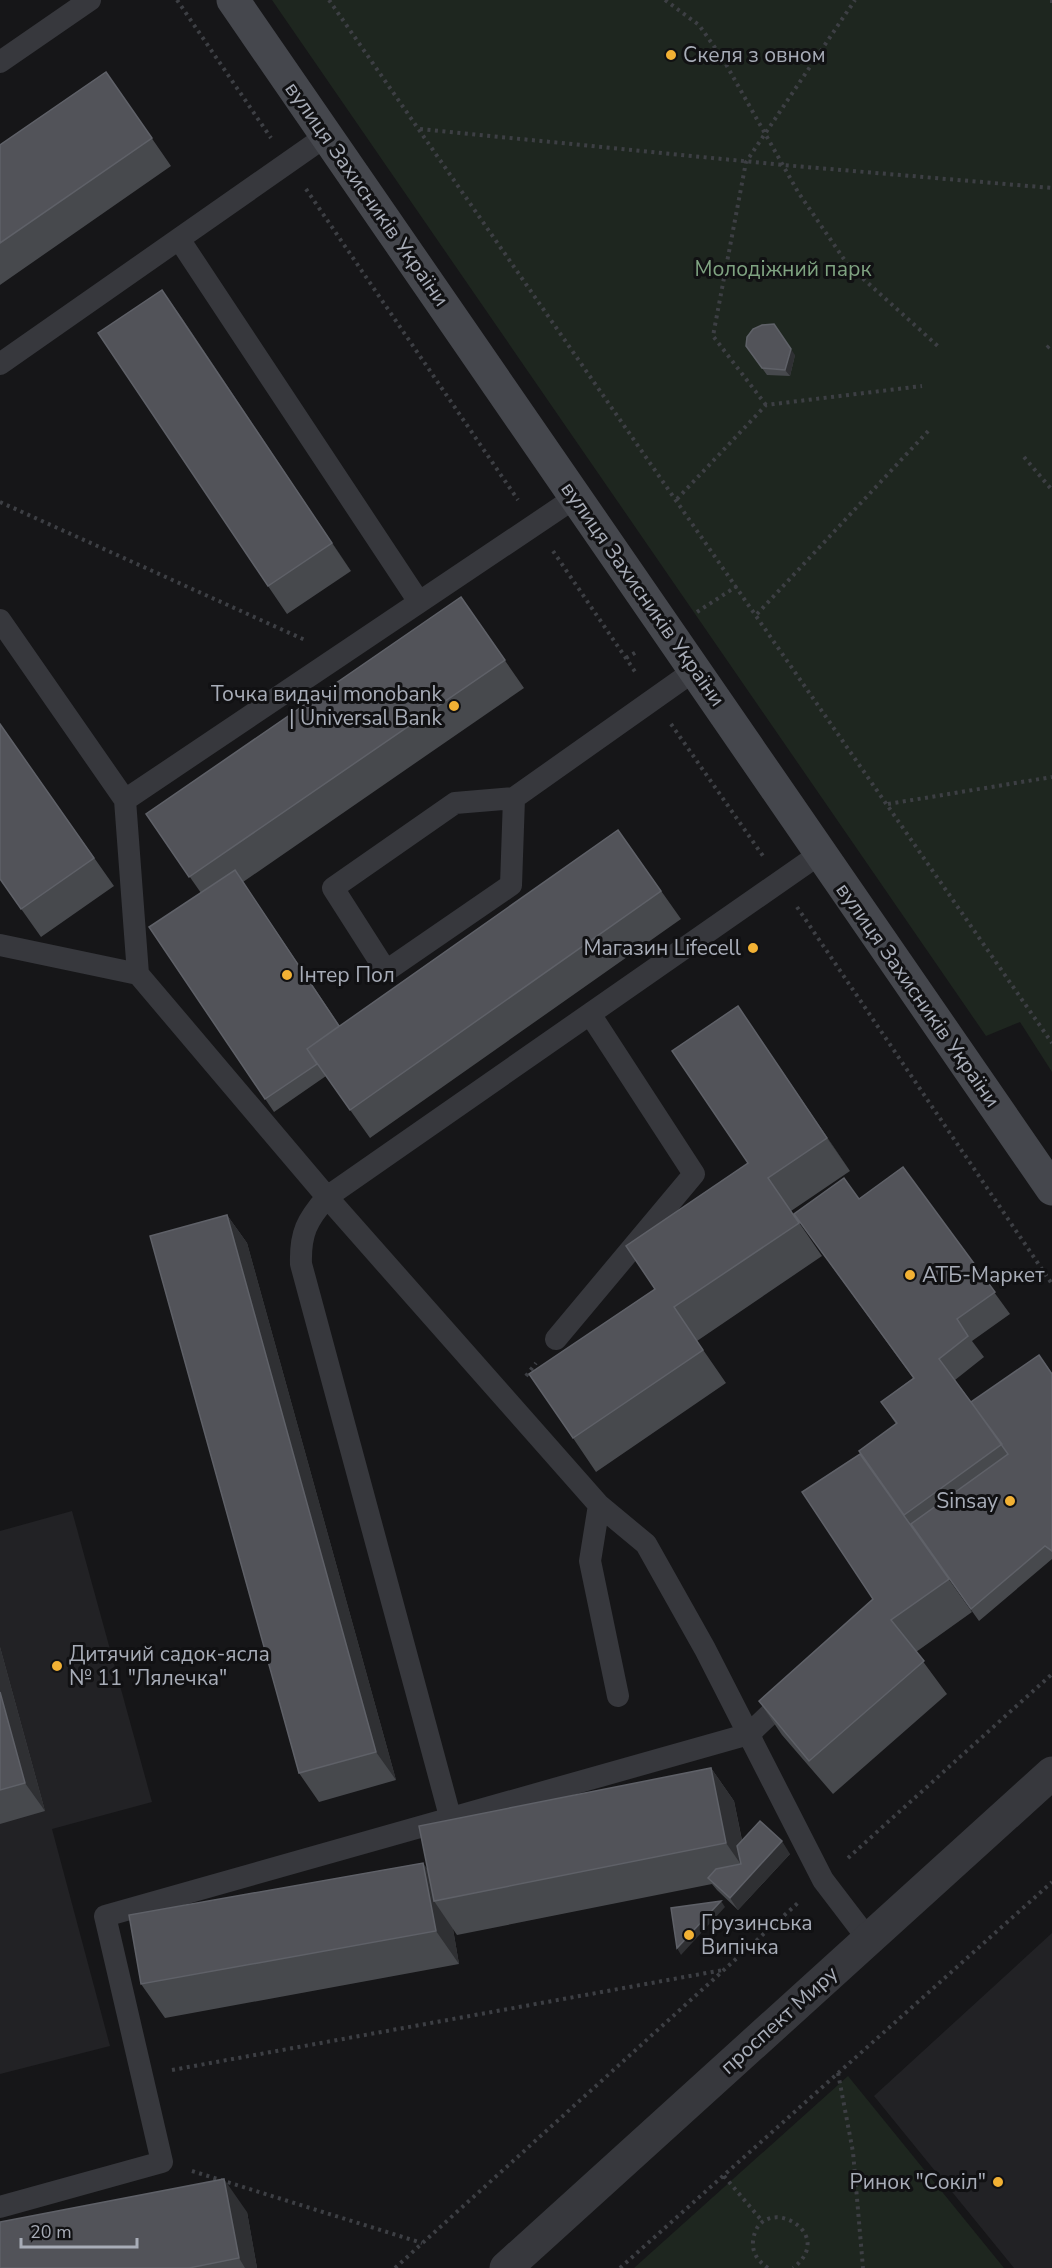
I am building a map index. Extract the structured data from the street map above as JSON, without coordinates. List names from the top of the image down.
{
  "streets": {
    "main road": ["вулиця Захисників України"],
    "street": ["проспект Миру"]
  },
  "parks": ["Молодіжний парк"],
  "places": [
    "Скеля з овном",
    "Точка видачі monobank | Universal Bank",
    "Магазин Lifecell",
    "Інтер Пол",
    "АТБ-Маркет",
    "Sinsay",
    "Дитячий садок-ясла № 11 \"Лялечка\"",
    "Грузинська Випічка",
    "Ринок \"Сокіл\""
  ],
  "scale_bar": "20 m"
}
